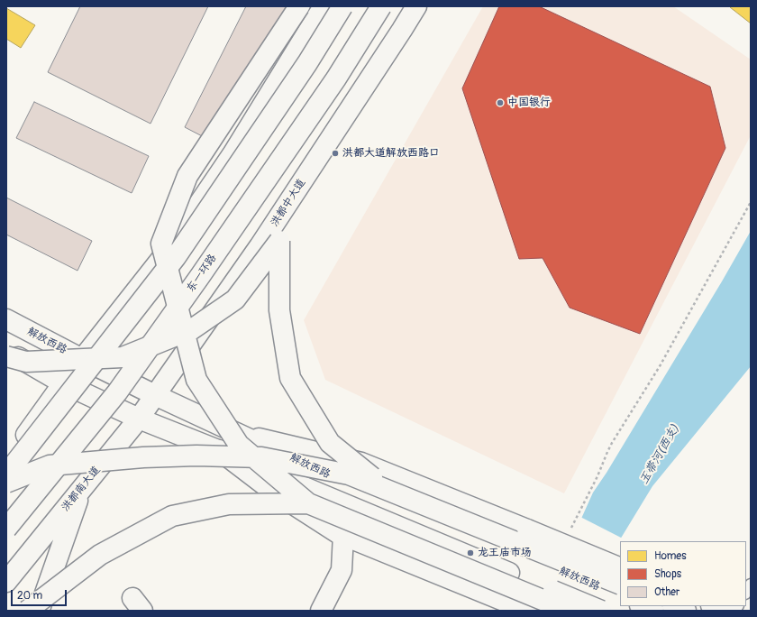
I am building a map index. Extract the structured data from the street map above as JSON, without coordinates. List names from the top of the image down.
{
  "streets": {
    "main road": [
      "洪都中大道",
      "东一环路",
      "解放西路",
      "洪都南大道"
    ]
  },
  "crossings": [
    ["洪都中大道", "解放西路"],
    ["洪都中大道", "洪都南大道"],
    ["解放西路", "洪都南大道"]
  ],
  "water": ["玉带河(西支)"],
  "places": ["中国银行", "洪都大道解放西路口", "龙王庙市场"],
  "legend": ["Homes", "Shops", "Other"],
  "scale_bar": "20 m"
}
